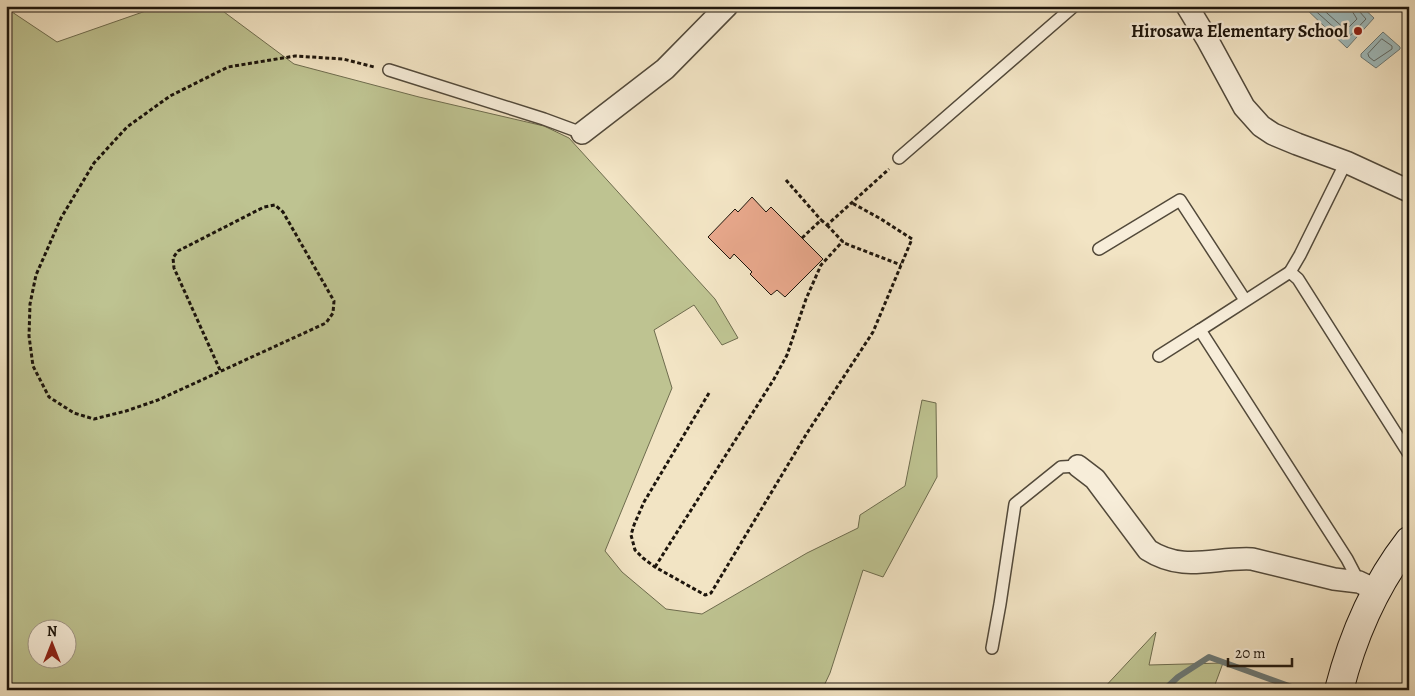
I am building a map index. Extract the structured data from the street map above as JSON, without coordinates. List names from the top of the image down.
{
  "places": ["Hirosawa Elementary School"],
  "scale_bar": "20 m",
  "north": "top"
}
